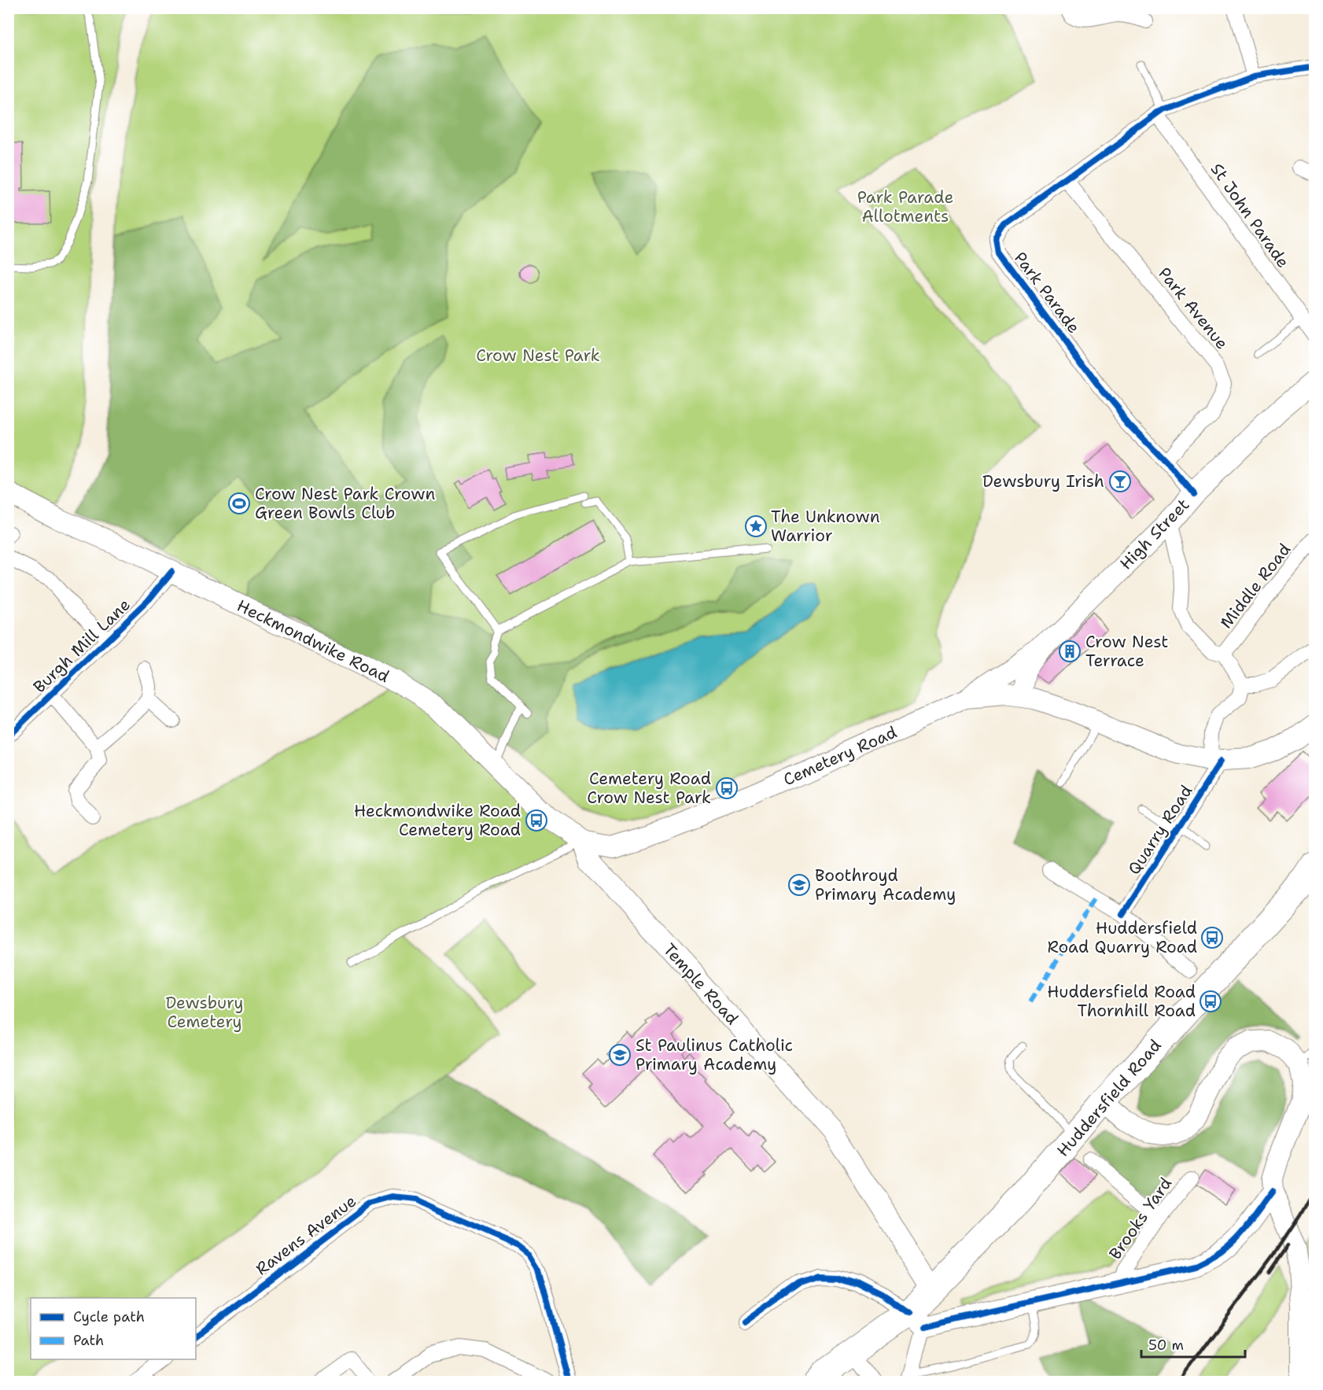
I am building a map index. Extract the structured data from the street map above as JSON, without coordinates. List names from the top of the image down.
{
  "streets": {
    "highway": ["Huddersfield Road"],
    "main road": [
      "High Street",
      "Heckmondwike Road",
      "Cemetery Road",
      "Temple Road"
    ],
    "street": [
      "St John Parade",
      "Park Parade",
      "Park Avenue",
      "Middle Road",
      "Burgh Mill Lane",
      "Quarry Road",
      "Brooks Yard",
      "Ravens Avenue"
    ]
  },
  "crossings": [
    ["St John Parade", "Park Parade"],
    ["Park Parade", "Park Avenue"],
    ["Park Parade", "High Street"],
    ["High Street", "Cemetery Road"],
    ["Heckmondwike Road", "Burgh Mill Lane"],
    ["Heckmondwike Road", "Cemetery Road"],
    ["Heckmondwike Road", "Temple Road"],
    ["Cemetery Road", "Quarry Road"],
    ["Cemetery Road", "Temple Road"],
    ["Temple Road", "Huddersfield Road"]
  ],
  "parks": ["Park Parade Allotments", "Crow Nest Park", "Dewsbury Cemetery"],
  "places": {
    "bar": ["Dewsbury Irish"],
    "sports": ["Crow Nest Park Crown Green Bowls Club"],
    "place": ["The Unknown Warrior"],
    "building": ["Crow Nest Terrace"],
    "bus stop": [
      "Cemetery Road Crow Nest Park",
      "Heckmondwike Road Cemetery Road",
      "Huddersfield Road Quarry Road",
      "Huddersfield Road Thornhill Road"
    ],
    "school or university": ["Boothroyd Primary Academy", "St Paulinus Catholic Primary Academy"]
  },
  "legend": ["Cycle path", "Path"],
  "scale_bar": "50 m"
}
